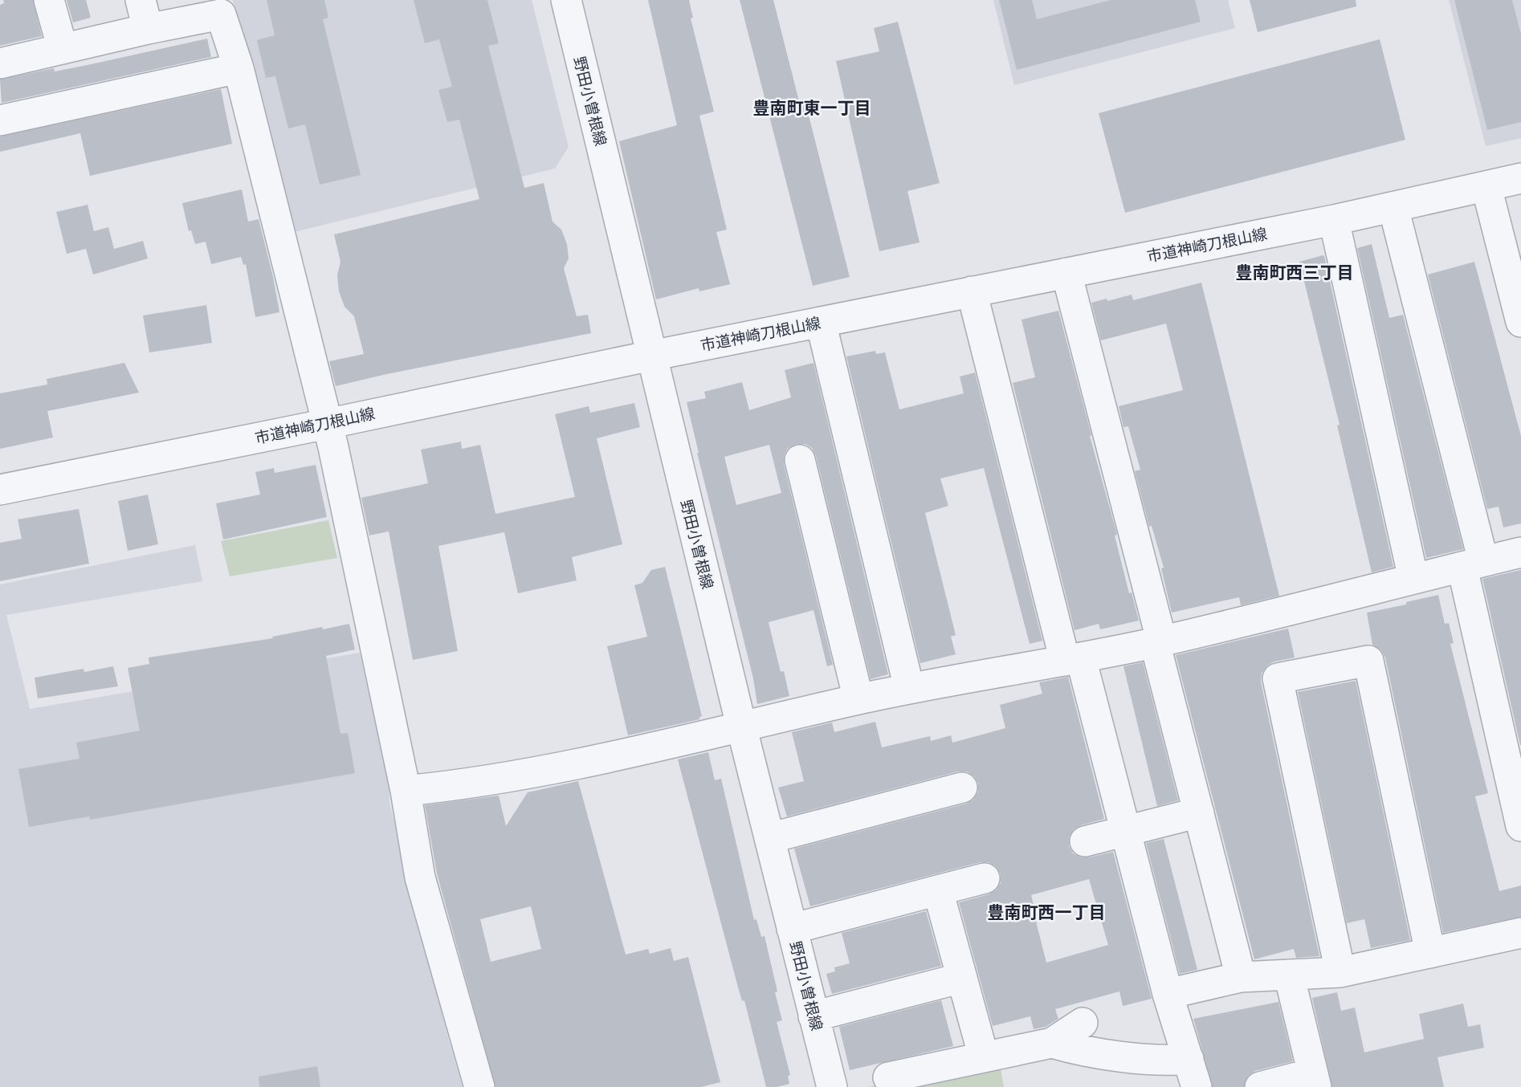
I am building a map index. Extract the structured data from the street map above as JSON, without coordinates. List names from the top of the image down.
{
  "streets": {
    "street": ["野田小曽根線", "市道神崎刀根山線"]
  },
  "crossings": [
    ["野田小曽根線", "市道神崎刀根山線"]
  ],
  "districts": ["豊南町東一丁目", "豊南町西三丁目", "豊南町西一丁目"]
}
